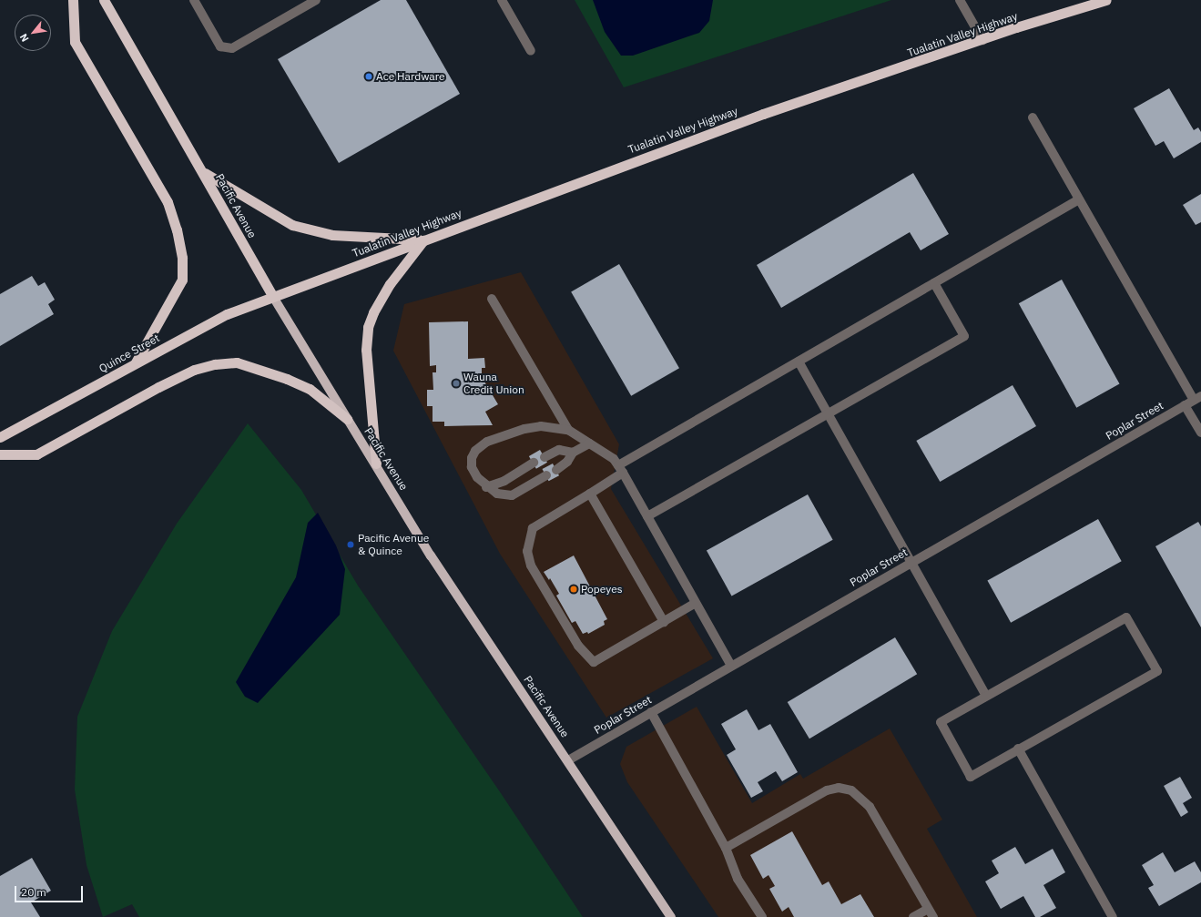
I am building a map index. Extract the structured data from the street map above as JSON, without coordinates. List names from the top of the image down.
{
  "streets": {
    "highway": ["Tualatin Valley Highway", "Pacific Avenue", "Quince Street"],
    "street": ["Poplar Street"]
  },
  "crossings": [
    ["Tualatin Valley Highway", "Pacific Avenue"],
    ["Tualatin Valley Highway", "Quince Street"],
    ["Pacific Avenue", "Quince Street"],
    ["Pacific Avenue", "Poplar Street"]
  ],
  "places": [
    "Ace Hardware",
    "Wauna Credit Union",
    "Pacific Avenue & Quince",
    "Popeyes"
  ],
  "scale_bar": "20 m",
  "north": "bottom left"
}
